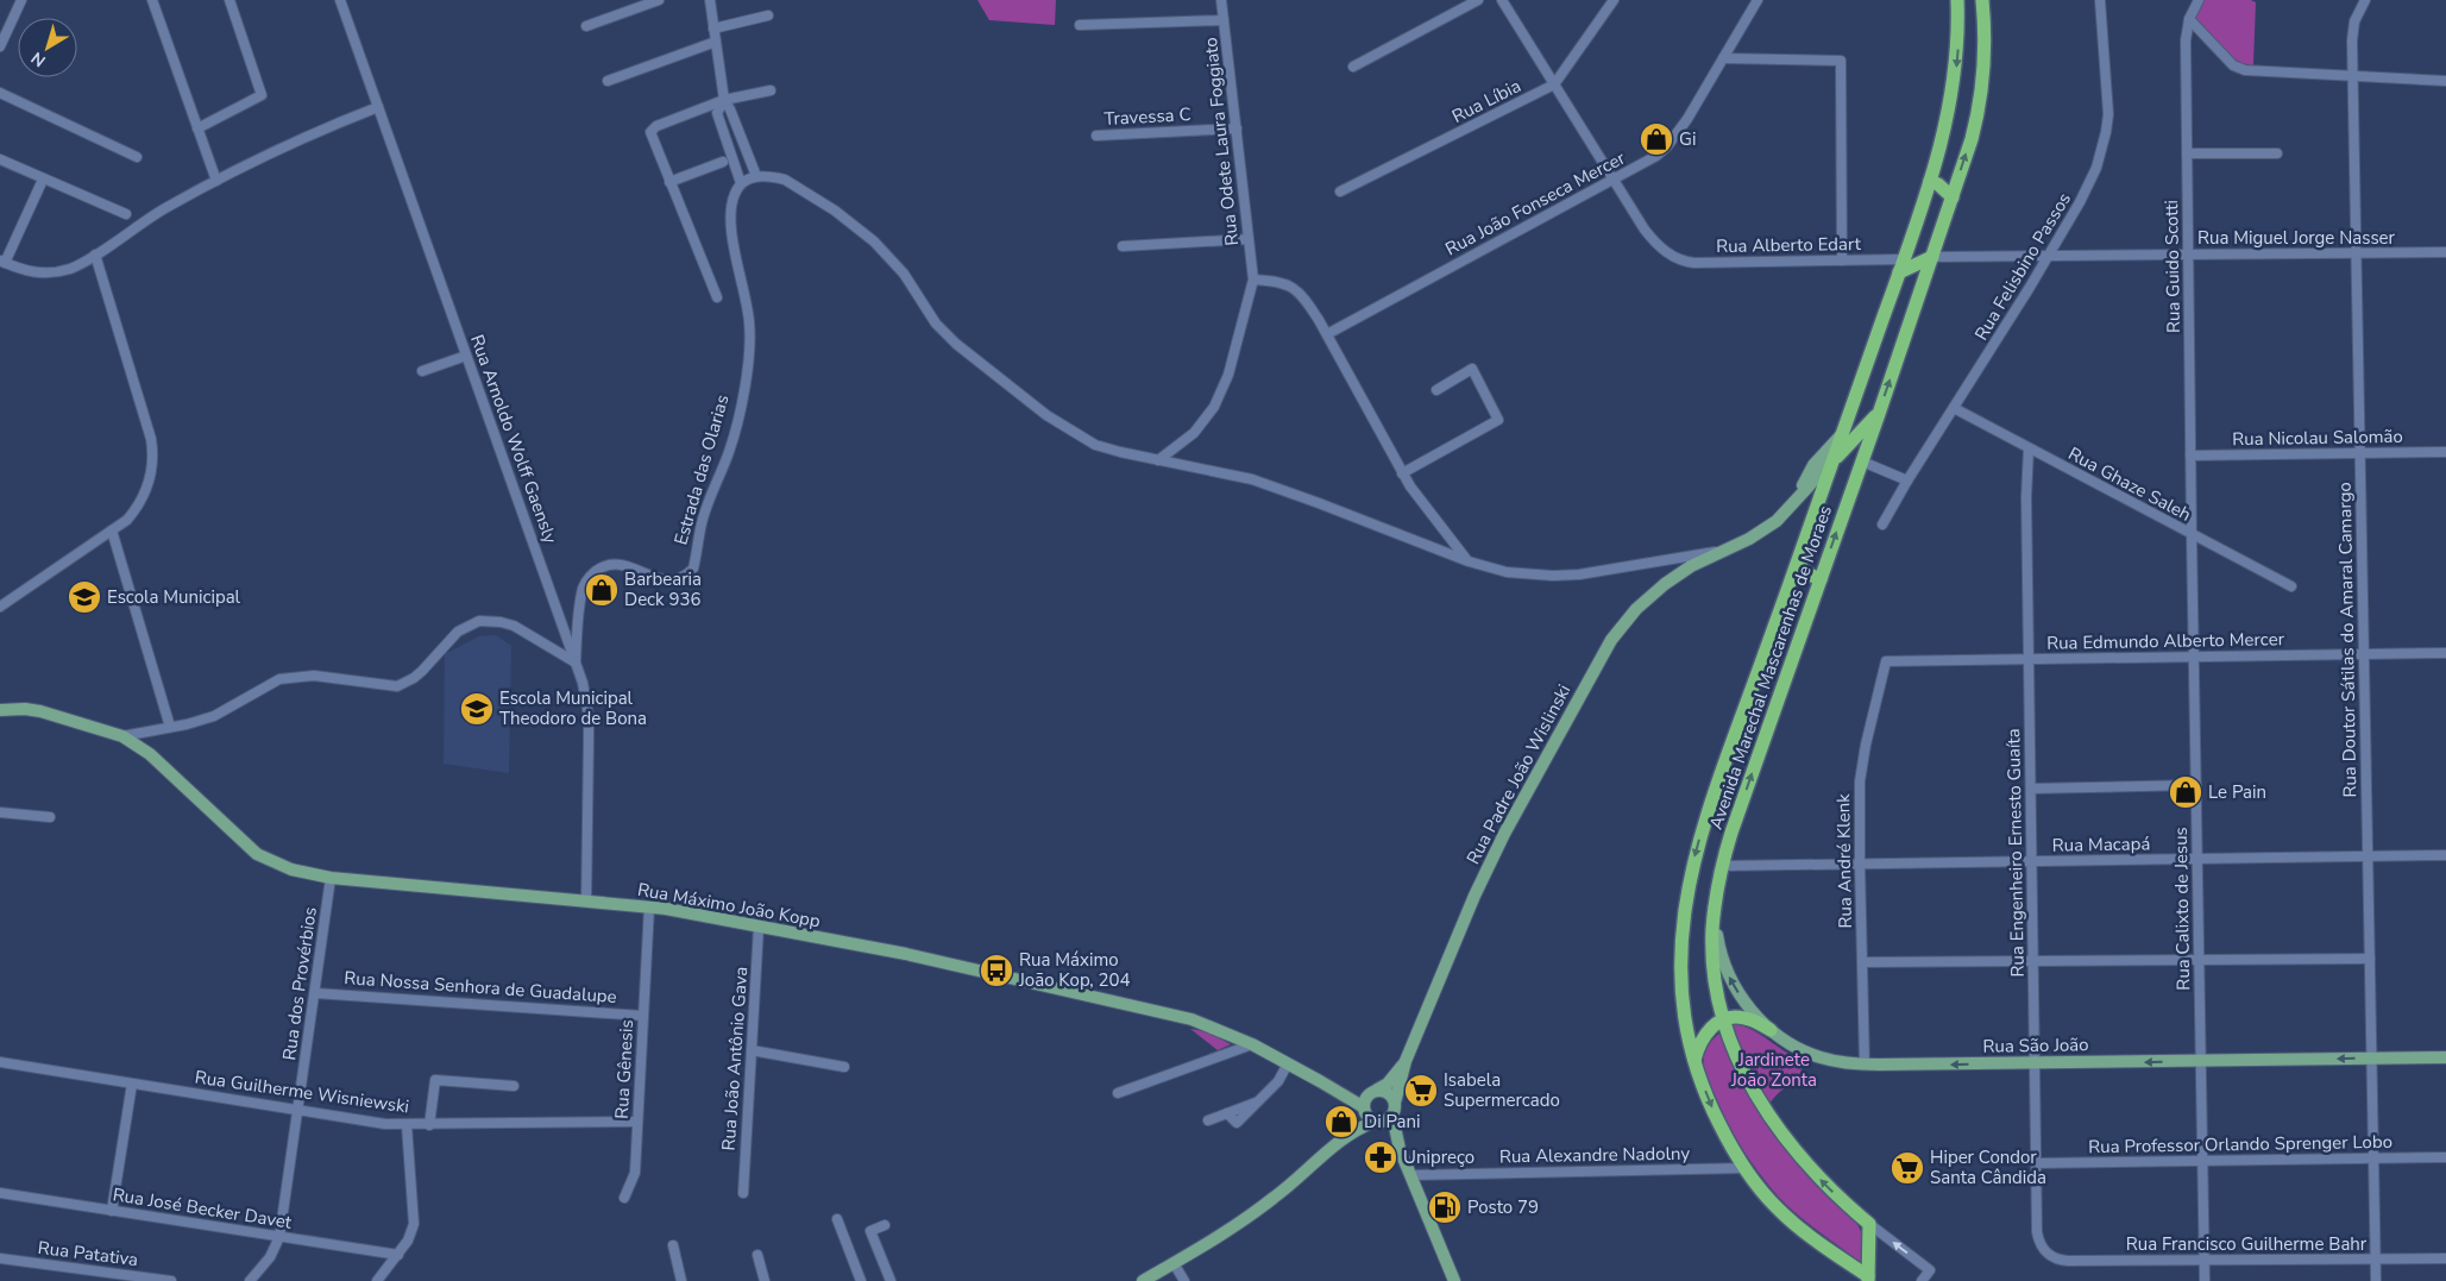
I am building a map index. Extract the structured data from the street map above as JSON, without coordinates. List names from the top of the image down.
{
  "streets": {
    "highway": ["Avenida Marechal Mascarenhas de Moraes"],
    "main road": ["Rua Padre João Wislinski", "Rua Máximo João Kopp", "Rua São João"],
    "street": [
      "Rua Líbia",
      "Travessa C",
      "Rua Odete Laura Foggiato",
      "Rua João Fonseca Mercer",
      "Rua Miguel Jorge Nasser",
      "Rua Alberto Edart",
      "Rua Felisbino Passos",
      "Rua Guido Scotti",
      "Rua Nicolau Salomão",
      "Rua Arnoldo Wolff Gaensly",
      "Estrada das Olarias",
      "Rua Ghaze Saleh",
      "Rua Doutor Sátilas do Amaral Camargo",
      "Rua Edmundo Alberto Mercer",
      "Rua Macapá",
      "Rua Engenheiro Ernesto Guaíta",
      "Rua André Klenk",
      "Rua Calixto de Jesus",
      "Rua dos Provérbios",
      "Rua Nossa Senhora de Guadalupe",
      "Rua João Antônio Gava",
      "Rua Gênesis",
      "Rua Guilherme Wisniewski",
      "Rua Professor Orlando Sprenger Lobo",
      "Rua Alexandre Nadolny",
      "Rua José Becker Davet",
      "Rua Francisco Guilherme Bahr",
      "Rua Patativa"
    ]
  },
  "crossings": [
    ["Travessa C", "Rua Odete Laura Foggiato"],
    ["Rua João Fonseca Mercer", "Rua Alberto Edart"],
    ["Rua Miguel Jorge Nasser", "Rua Felisbino Passos"],
    ["Rua Miguel Jorge Nasser", "Rua Guido Scotti"],
    ["Rua Miguel Jorge Nasser", "Rua Doutor Sátilas do Amaral Camargo"],
    ["Rua Miguel Jorge Nasser", "Avenida Marechal Mascarenhas de Moraes"],
    ["Rua Alberto Edart", "Avenida Marechal Mascarenhas de Moraes"],
    ["Rua Felisbino Passos", "Rua Ghaze Saleh"],
    ["Rua Guido Scotti", "Rua Nicolau Salomão"],
    ["Rua Guido Scotti", "Rua Ghaze Saleh"],
    ["Rua Guido Scotti", "Rua Calixto de Jesus"],
    ["Rua Nicolau Salomão", "Rua Doutor Sátilas do Amaral Camargo"],
    ["Rua Arnoldo Wolff Gaensly", "Estrada das Olarias"],
    ["Rua Arnoldo Wolff Gaensly", "Rua Máximo João Kopp"],
    ["Rua Ghaze Saleh", "Rua Engenheiro Ernesto Guaíta"],
    ["Rua Ghaze Saleh", "Rua Calixto de Jesus"],
    ["Rua Doutor Sátilas do Amaral Camargo", "Rua Edmundo Alberto Mercer"],
    ["Rua Doutor Sátilas do Amaral Camargo", "Rua Macapá"],
    ["Rua Doutor Sátilas do Amaral Camargo", "Rua São João"],
    ["Rua Doutor Sátilas do Amaral Camargo", "Rua Professor Orlando Sprenger Lobo"],
    ["Rua Doutor Sátilas do Amaral Camargo", "Rua Francisco Guilherme Bahr"],
    ["Rua Edmundo Alberto Mercer", "Rua Engenheiro Ernesto Guaíta"],
    ["Rua Edmundo Alberto Mercer", "Rua André Klenk"],
    ["Rua Edmundo Alberto Mercer", "Rua Calixto de Jesus"],
    ["Avenida Marechal Mascarenhas de Moraes", "Rua Macapá"],
    ["Avenida Marechal Mascarenhas de Moraes", "Rua São João"],
    ["Avenida Marechal Mascarenhas de Moraes", "Rua Alexandre Nadolny"],
    ["Rua Padre João Wislinski", "Rua Máximo João Kopp"],
    ["Rua Macapá", "Rua Engenheiro Ernesto Guaíta"],
    ["Rua Macapá", "Rua André Klenk"],
    ["Rua Macapá", "Rua Calixto de Jesus"],
    ["Rua Engenheiro Ernesto Guaíta", "Rua São João"],
    ["Rua Engenheiro Ernesto Guaíta", "Rua Professor Orlando Sprenger Lobo"],
    ["Rua Engenheiro Ernesto Guaíta", "Rua Francisco Guilherme Bahr"],
    ["Rua André Klenk", "Rua São João"],
    ["Rua Máximo João Kopp", "Rua dos Provérbios"],
    ["Rua Máximo João Kopp", "Rua João Antônio Gava"],
    ["Rua Máximo João Kopp", "Rua Gênesis"],
    ["Rua Calixto de Jesus", "Rua São João"],
    ["Rua Calixto de Jesus", "Rua Professor Orlando Sprenger Lobo"],
    ["Rua Calixto de Jesus", "Rua Francisco Guilherme Bahr"],
    ["Rua dos Provérbios", "Rua Nossa Senhora de Guadalupe"],
    ["Rua dos Provérbios", "Rua Guilherme Wisniewski"],
    ["Rua dos Provérbios", "Rua José Becker Davet"],
    ["Rua Nossa Senhora de Guadalupe", "Rua Gênesis"],
    ["Rua Gênesis", "Rua Guilherme Wisniewski"]
  ],
  "one_way": ["Rua São João"],
  "parks": ["Jardinete João Zonta"],
  "places": {
    "shop": [
      "Gi",
      "Barbearia Deck 936",
      "Le Pain",
      "Di Pani"
    ],
    "school or university": ["Escola Municipal", "Escola Municipal Theodoro de Bona"],
    "bus stop": ["Rua Máximo João Kop, 204"],
    "supermarket": ["Isabela Supermercado", "Hiper Condor Santa Cândida"],
    "pharmacy": ["Unipreço"],
    "fuel station": ["Posto 79"]
  },
  "north": "bottom left"
}
